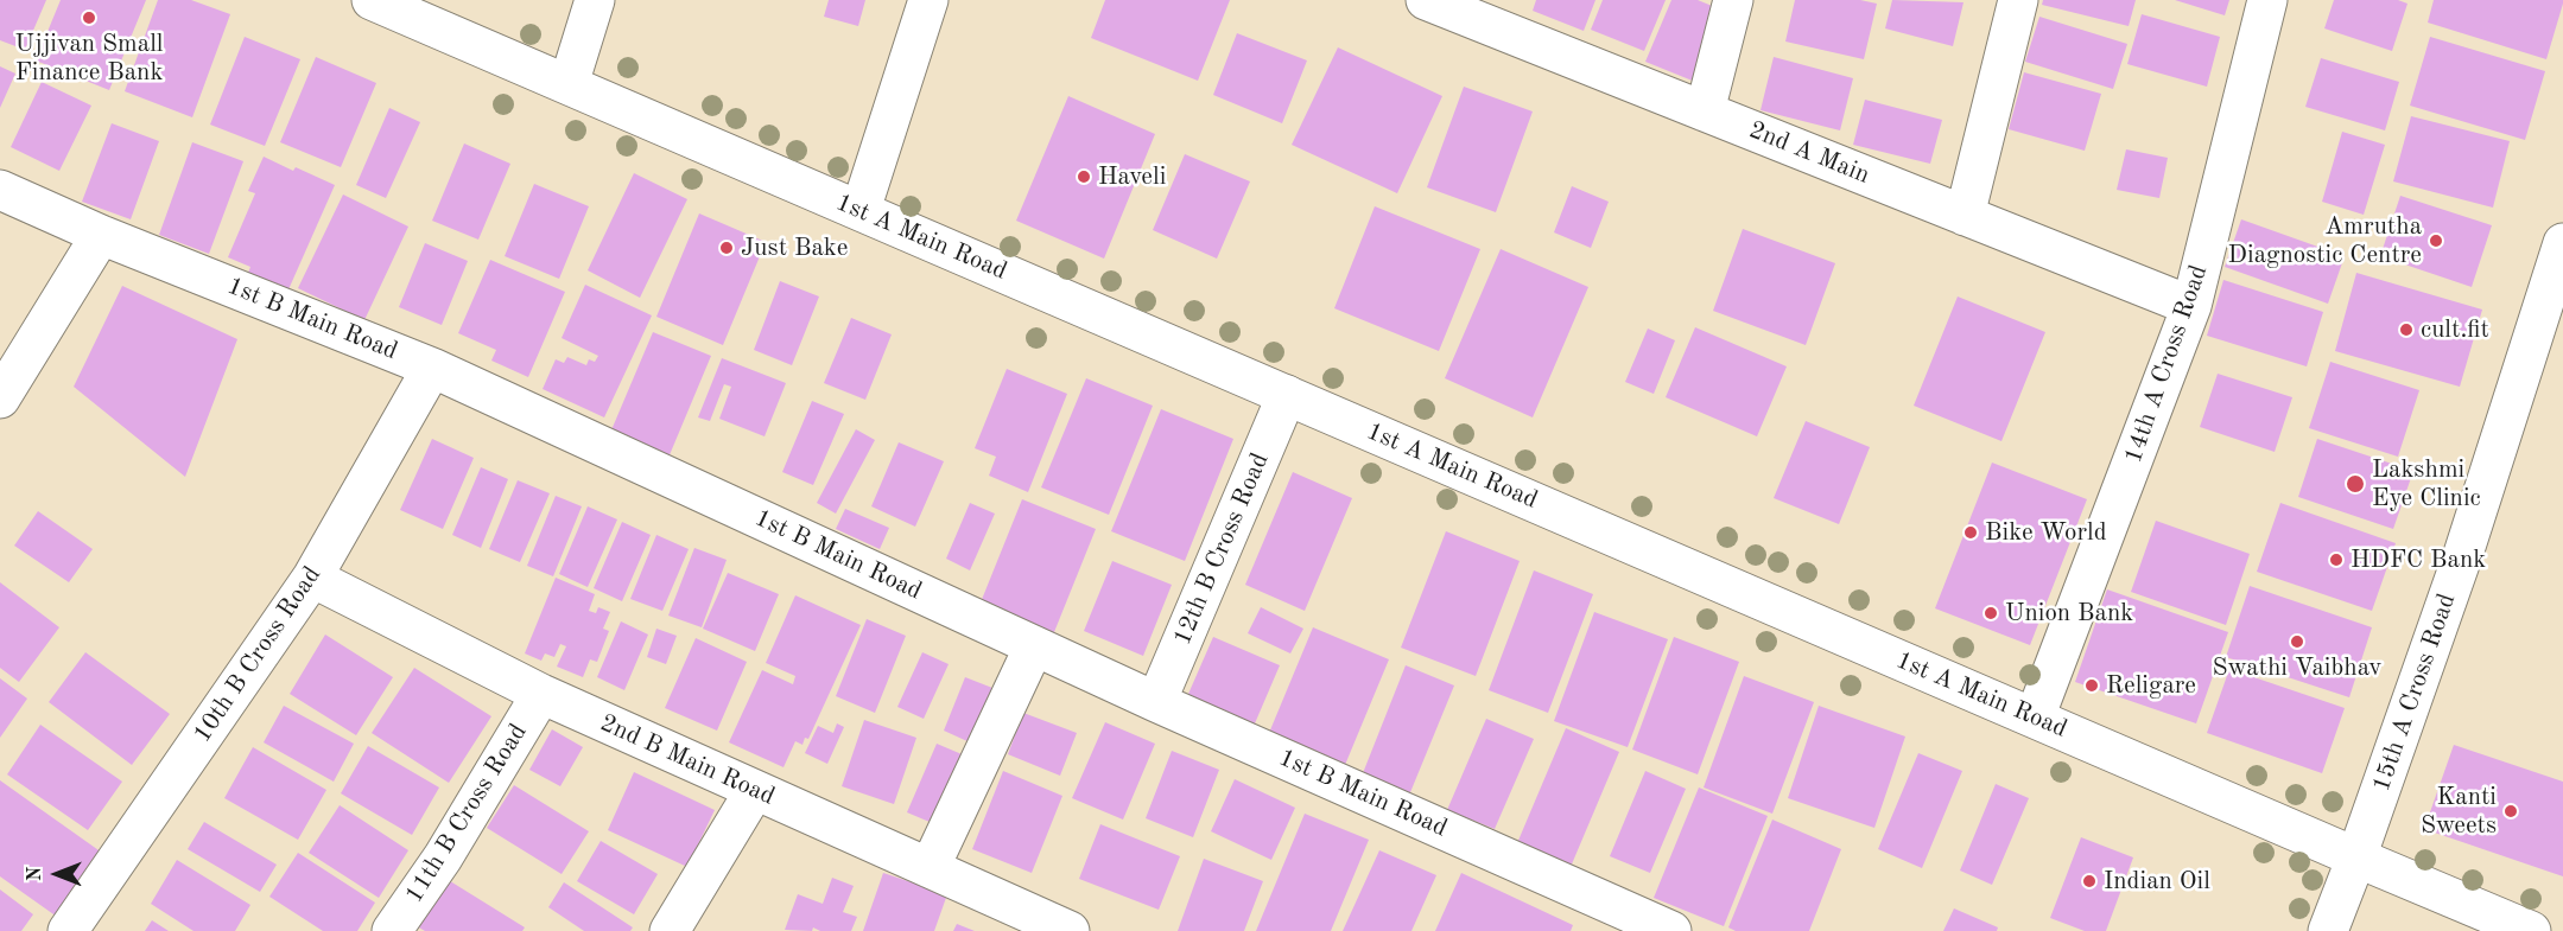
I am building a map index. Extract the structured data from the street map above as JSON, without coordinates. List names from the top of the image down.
{
  "streets": {
    "street": [
      "2nd A Main",
      "1st A Main Road",
      "1st B Main Road",
      "14th A Cross Road",
      "12th B Cross Road",
      "10th B Cross Road",
      "15th A Cross Road",
      "2nd B Main Road",
      "11th B Cross Road"
    ]
  },
  "crossings": [
    ["2nd A Main", "14th A Cross Road"],
    ["1st A Main Road", "14th A Cross Road"],
    ["1st A Main Road", "12th B Cross Road"],
    ["1st A Main Road", "15th A Cross Road"],
    ["1st B Main Road", "12th B Cross Road"],
    ["1st B Main Road", "10th B Cross Road"],
    ["10th B Cross Road", "2nd B Main Road"],
    ["2nd B Main Road", "11th B Cross Road"]
  ],
  "places": [
    "Ujjivan Small Finance Bank",
    "Haveli",
    "Amrutha Diagnostic Centre",
    "Just Bake",
    "cult.fit",
    "Lakshmi Eye Clinic",
    "Bike World",
    "HDFC Bank",
    "Union Bank",
    "Swathi Vaibhav",
    "Religare",
    "Kanti Sweets",
    "Indian Oil"
  ],
  "north": "left"
}
